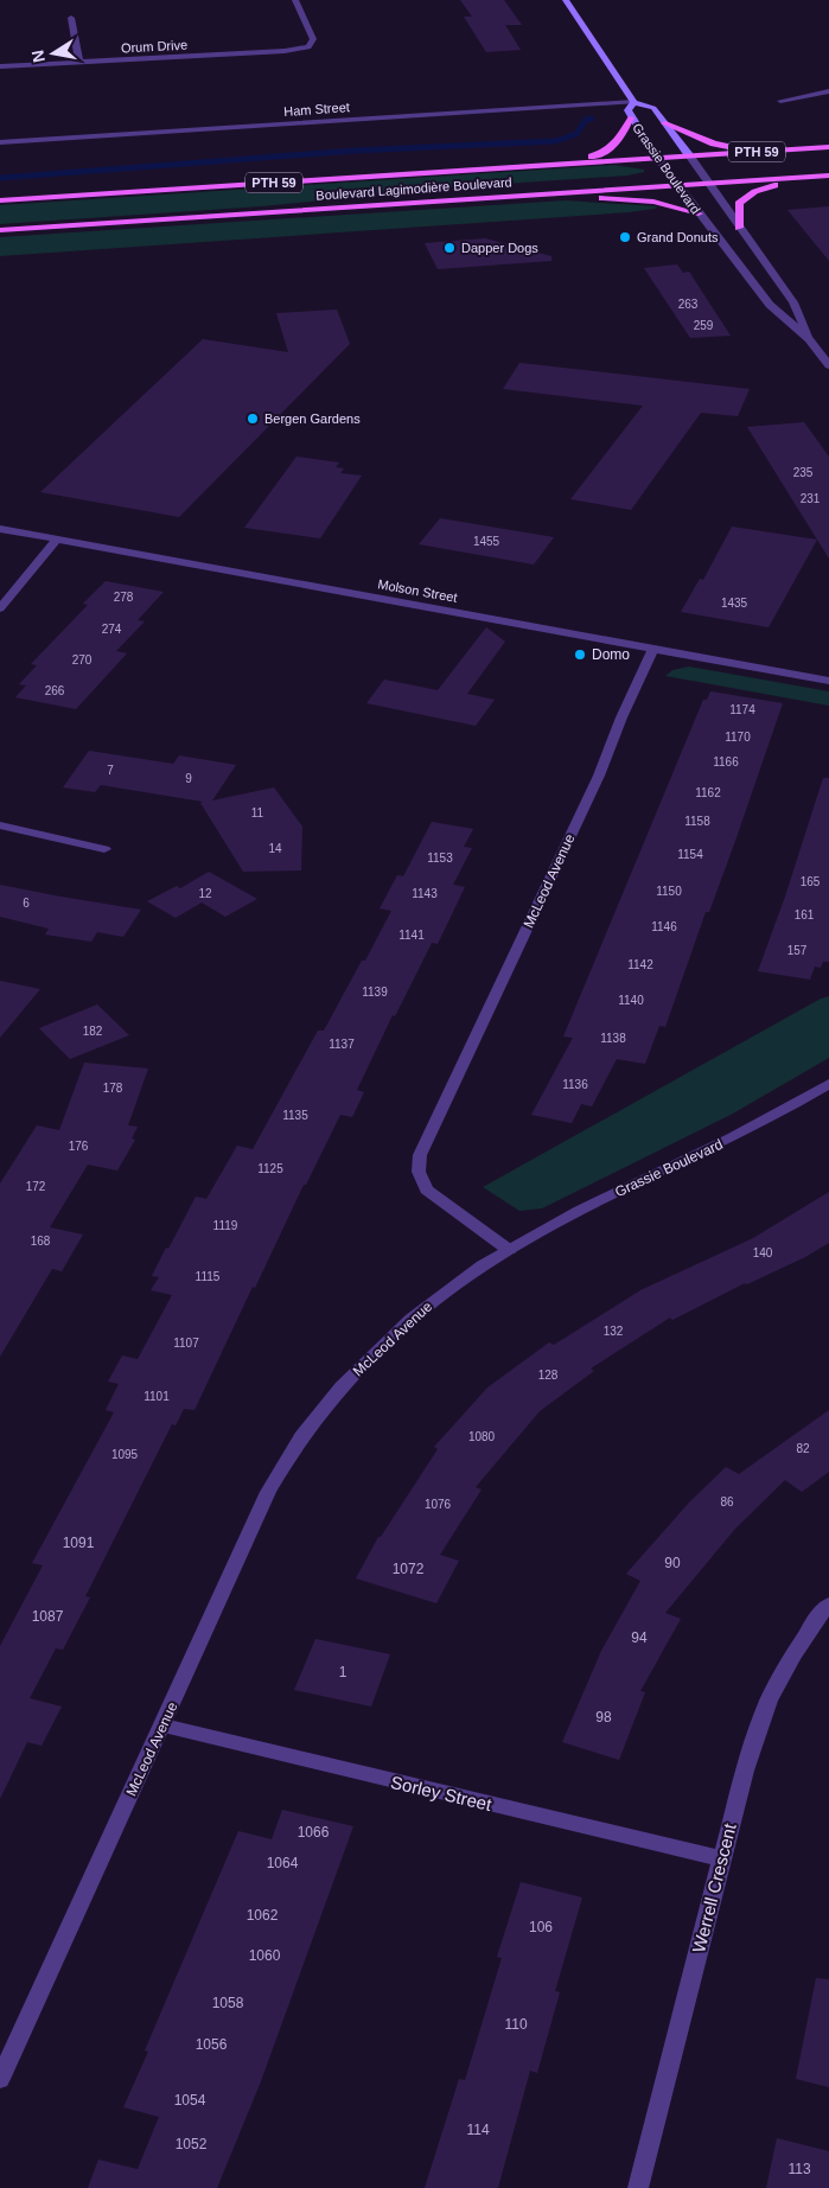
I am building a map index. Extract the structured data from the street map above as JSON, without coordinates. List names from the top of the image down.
{
  "streets": {
    "main road": ["PTH 59", "Grassie Boulevard", "Boulevard Lagimodière Boulevard"],
    "street": [
      "Orum Drive",
      "Ham Street",
      "Molson Street",
      "McLeod Avenue",
      "Sorley Street",
      "Werrell Crescent"
    ]
  },
  "crossings": [
    ["Ham Street", "Grassie Boulevard"],
    ["Grassie Boulevard", "Boulevard Lagimodière Boulevard"],
    ["Grassie Boulevard", "McLeod Avenue"],
    ["Molson Street", "McLeod Avenue"],
    ["McLeod Avenue", "Sorley Street"],
    ["Sorley Street", "Werrell Crescent"]
  ],
  "places": [
    "Grand Donuts",
    "Dapper Dogs",
    "Bergen Gardens",
    "Domo"
  ],
  "house_numbers": [
    "263",
    "259",
    "235",
    "231",
    "1455",
    "278",
    "1435",
    "274",
    "270",
    "266",
    "1174",
    "1170",
    "1166",
    "7",
    "9",
    "1162",
    "11",
    "1158",
    "14",
    "1154",
    "1153",
    "165",
    "1150",
    "12",
    "1143",
    "6",
    "161",
    "1146",
    "1141",
    "157",
    "1142",
    "1139",
    "1140",
    "182",
    "1138",
    "1137",
    "1136",
    "178",
    "1135",
    "176",
    "1125",
    "172",
    "1119",
    "168",
    "140",
    "1115",
    "132",
    "1107",
    "128",
    "1101",
    "1080",
    "82",
    "1095",
    "86",
    "1076",
    "1091",
    "90",
    "1072",
    "1087",
    "94",
    "1",
    "98",
    "1066",
    "1064",
    "1062",
    "106",
    "1060",
    "1058",
    "110",
    "1056",
    "1054",
    "114",
    "1052",
    "113"
  ],
  "north": "left"
}
